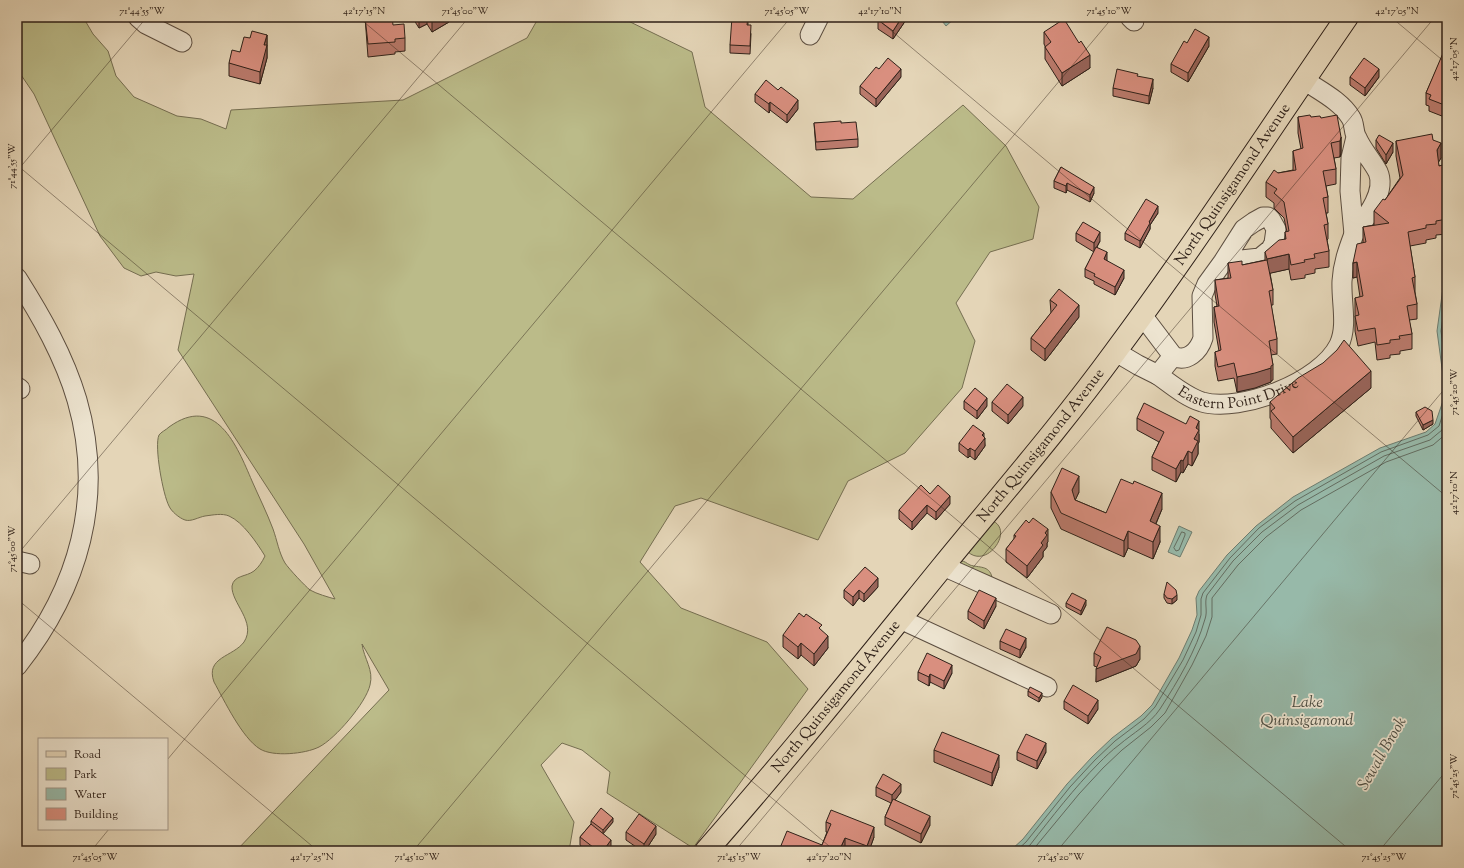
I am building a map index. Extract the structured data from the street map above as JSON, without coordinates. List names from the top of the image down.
{
  "streets": {
    "main road": ["North Quinsigamond Avenue"],
    "street": ["Eastern Point Drive"]
  },
  "crossings": [
    ["North Quinsigamond Avenue", "Eastern Point Drive"]
  ],
  "water": ["Lake Quinsigamond", "Sewall Brook"],
  "legend": [
    "Road",
    "Park",
    "Water",
    "Building"
  ],
  "coordinates": [
    "71°44'55\"W",
    "42°17'15\"N",
    "71°45'00\"W",
    "71°45'05\"W",
    "42°17'10\"N",
    "71°45'10\"W",
    "42°17'05\"N",
    "71°45'20\"W",
    "71°45'25\"W",
    "42°17'25\"N",
    "71°45'15\"W",
    "42°17'20\"N"
  ]
}
